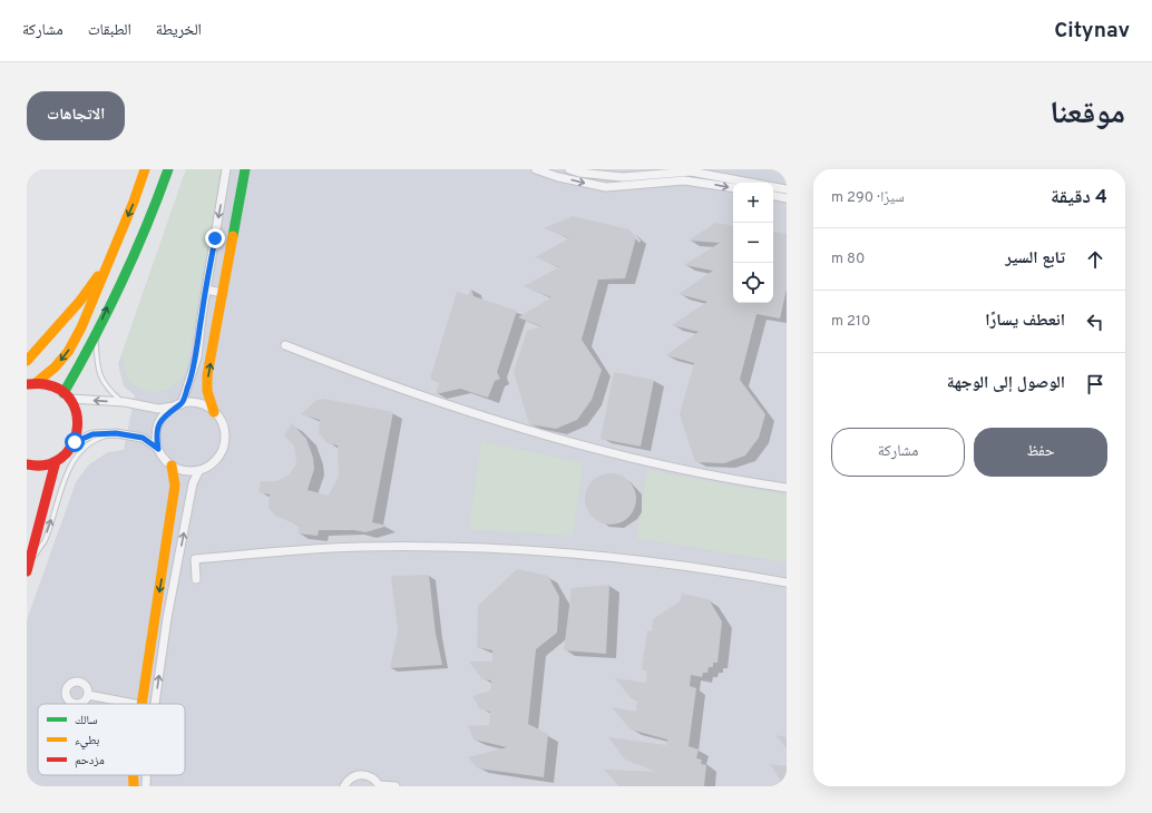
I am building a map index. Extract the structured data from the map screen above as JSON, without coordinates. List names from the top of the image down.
{
  "legend": ["سالك", "بطيء", "مزدحم"],
  "page": {
    "header": "Citynav",
    "nav": ["الخريطة", "الطبقات", "مشاركة"],
    "title": "موقعنا",
    "buttons": [
      "الاتجاهات",
      ["حفظ", "مشاركة"]
    ],
    "heading": ["4 دقيقة", "سيرًا · 290 m"],
    "map_buttons": ["+", "−"],
    "list": [
      ["تابع السير", "80 m"],
      ["انعطف يسارًا", "210 m"],
      "الوصول إلى الوجهة"
    ]
  }
}
